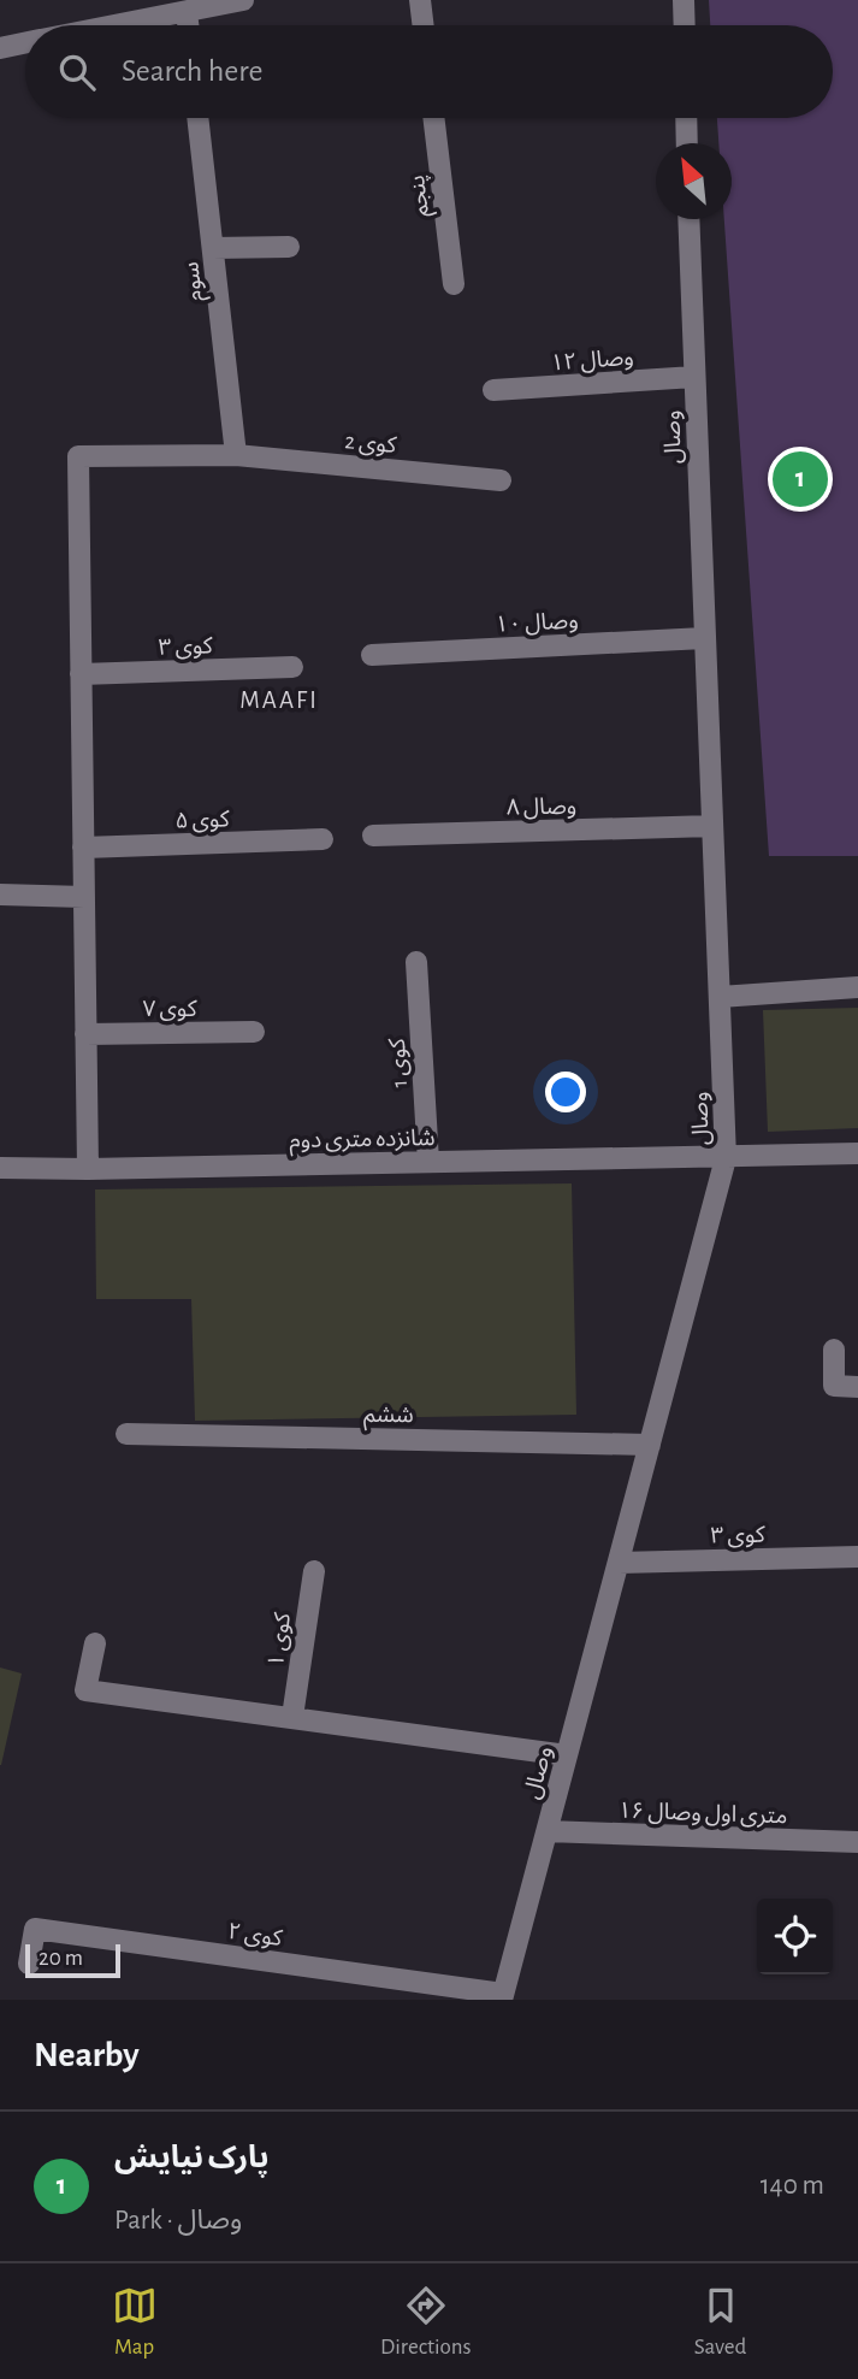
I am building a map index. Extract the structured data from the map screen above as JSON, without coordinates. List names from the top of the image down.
{
  "streets": {
    "street": [
      "پنجم",
      "سوم",
      "وصال ۱۲",
      "وصال",
      "کوی 2",
      "وصال ۱۰",
      "کوی ۳",
      "وصال ۸",
      "کوی ۵",
      "کوی ۷",
      "کوی 1",
      "شانزده متری دوم",
      "ششم",
      "کوی ۱",
      "۱۶ متری اول وصال",
      "کوی ۲"
    ]
  },
  "crossings": [
    ["سوم", "کوی 2"],
    ["وصال ۱۲", "وصال"],
    ["وصال", "وصال ۱۰"],
    ["وصال", "کوی ۳"],
    ["وصال", "وصال ۸"],
    ["وصال", "شانزده متری دوم"],
    ["وصال", "ششم"],
    ["وصال", "۱۶ متری اول وصال"],
    ["وصال", "کوی ۲"],
    ["کوی 2", "کوی ۳"],
    ["کوی 1", "شانزده متری دوم"]
  ],
  "districts": ["MAAFI"],
  "scale_bar": "20 m",
  "north": "top left",
  "page": {
    "search": "Search here",
    "pins": "1",
    "scale": "20 m",
    "heading": "Nearby",
    "list": [
      {
        "mark": "1",
        "name": "پارک نیایش",
        "note": "Park · وصال",
        "value": "140 m"
      }
    ],
    "nav": ["Map", "Directions", "Saved"]
  }
}
